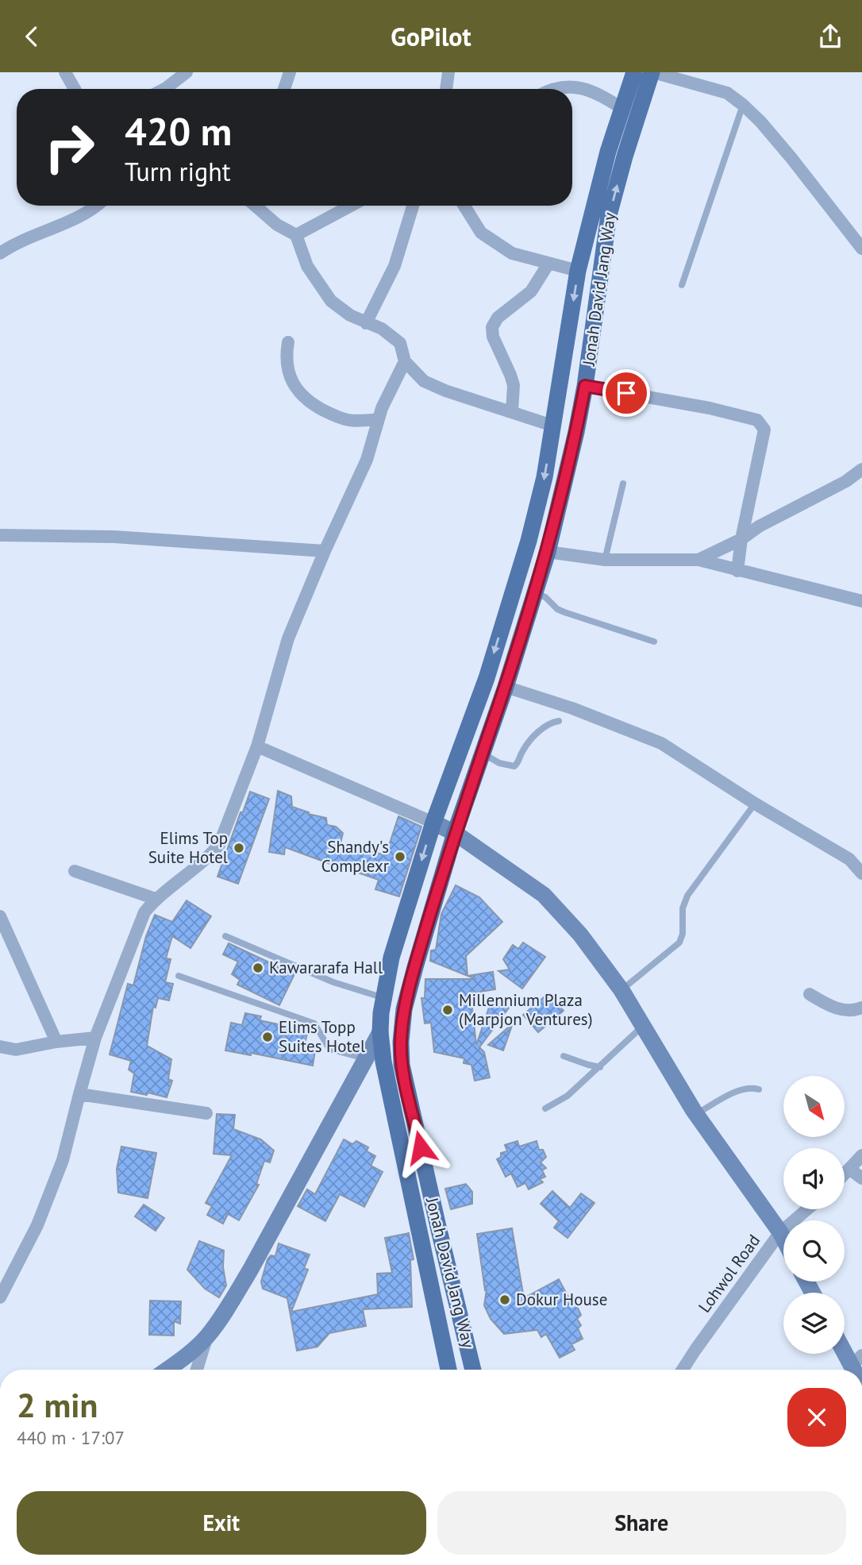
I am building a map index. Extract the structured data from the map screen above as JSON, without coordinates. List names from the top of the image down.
{
  "streets": {
    "main road": ["Jonah David Jang Way"],
    "street": ["Lohwol Road"]
  },
  "places": [
    "Elims Top Suite Hotel",
    "Shandy's Complexr",
    "Kawararafa Hall",
    "Millennium Plaza (Marpjon Ventures)",
    "Elims Topp Suites Hotel",
    "Dokur House"
  ],
  "north": "bottom right",
  "page": {
    "header": "GoPilot",
    "turn": ["420 m", "Turn right"],
    "heading": ["2 min", "440 m · 17:07"],
    "buttons": ["Exit", "Share"]
  }
}
